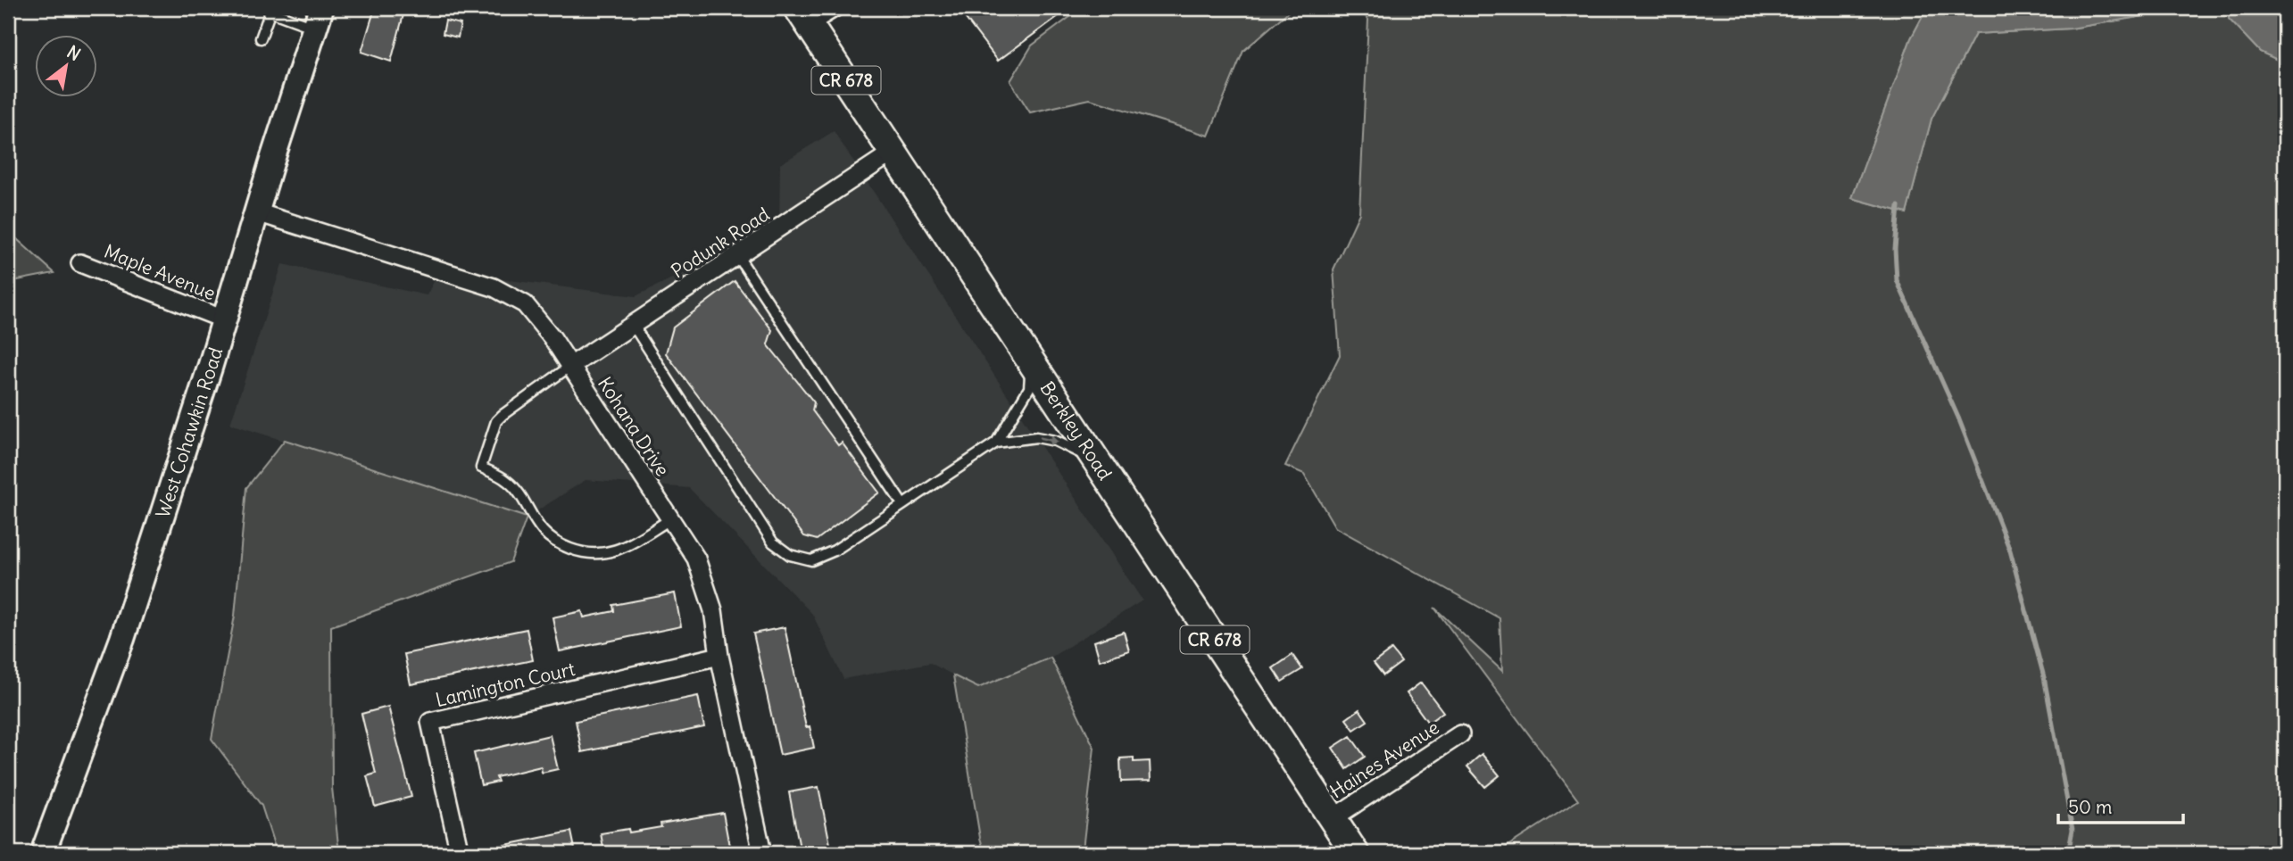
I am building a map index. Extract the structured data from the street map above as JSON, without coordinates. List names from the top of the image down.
{
  "streets": {
    "main road": ["CR 678", "Berkley Road", "West Cohawkin Road"],
    "street": [
      "Podunk Road",
      "Maple Avenue",
      "Kohana Drive",
      "Lamington Court",
      "Haines Avenue"
    ]
  },
  "crossings": [
    ["Podunk Road", "Kohana Drive"],
    ["Podunk Road", "Berkley Road"],
    ["Maple Avenue", "West Cohawkin Road"],
    ["Kohana Drive", "West Cohawkin Road"],
    ["Kohana Drive", "Lamington Court"],
    ["Berkley Road", "Haines Avenue"]
  ],
  "scale_bar": "50 m",
  "north": "top right"
}
